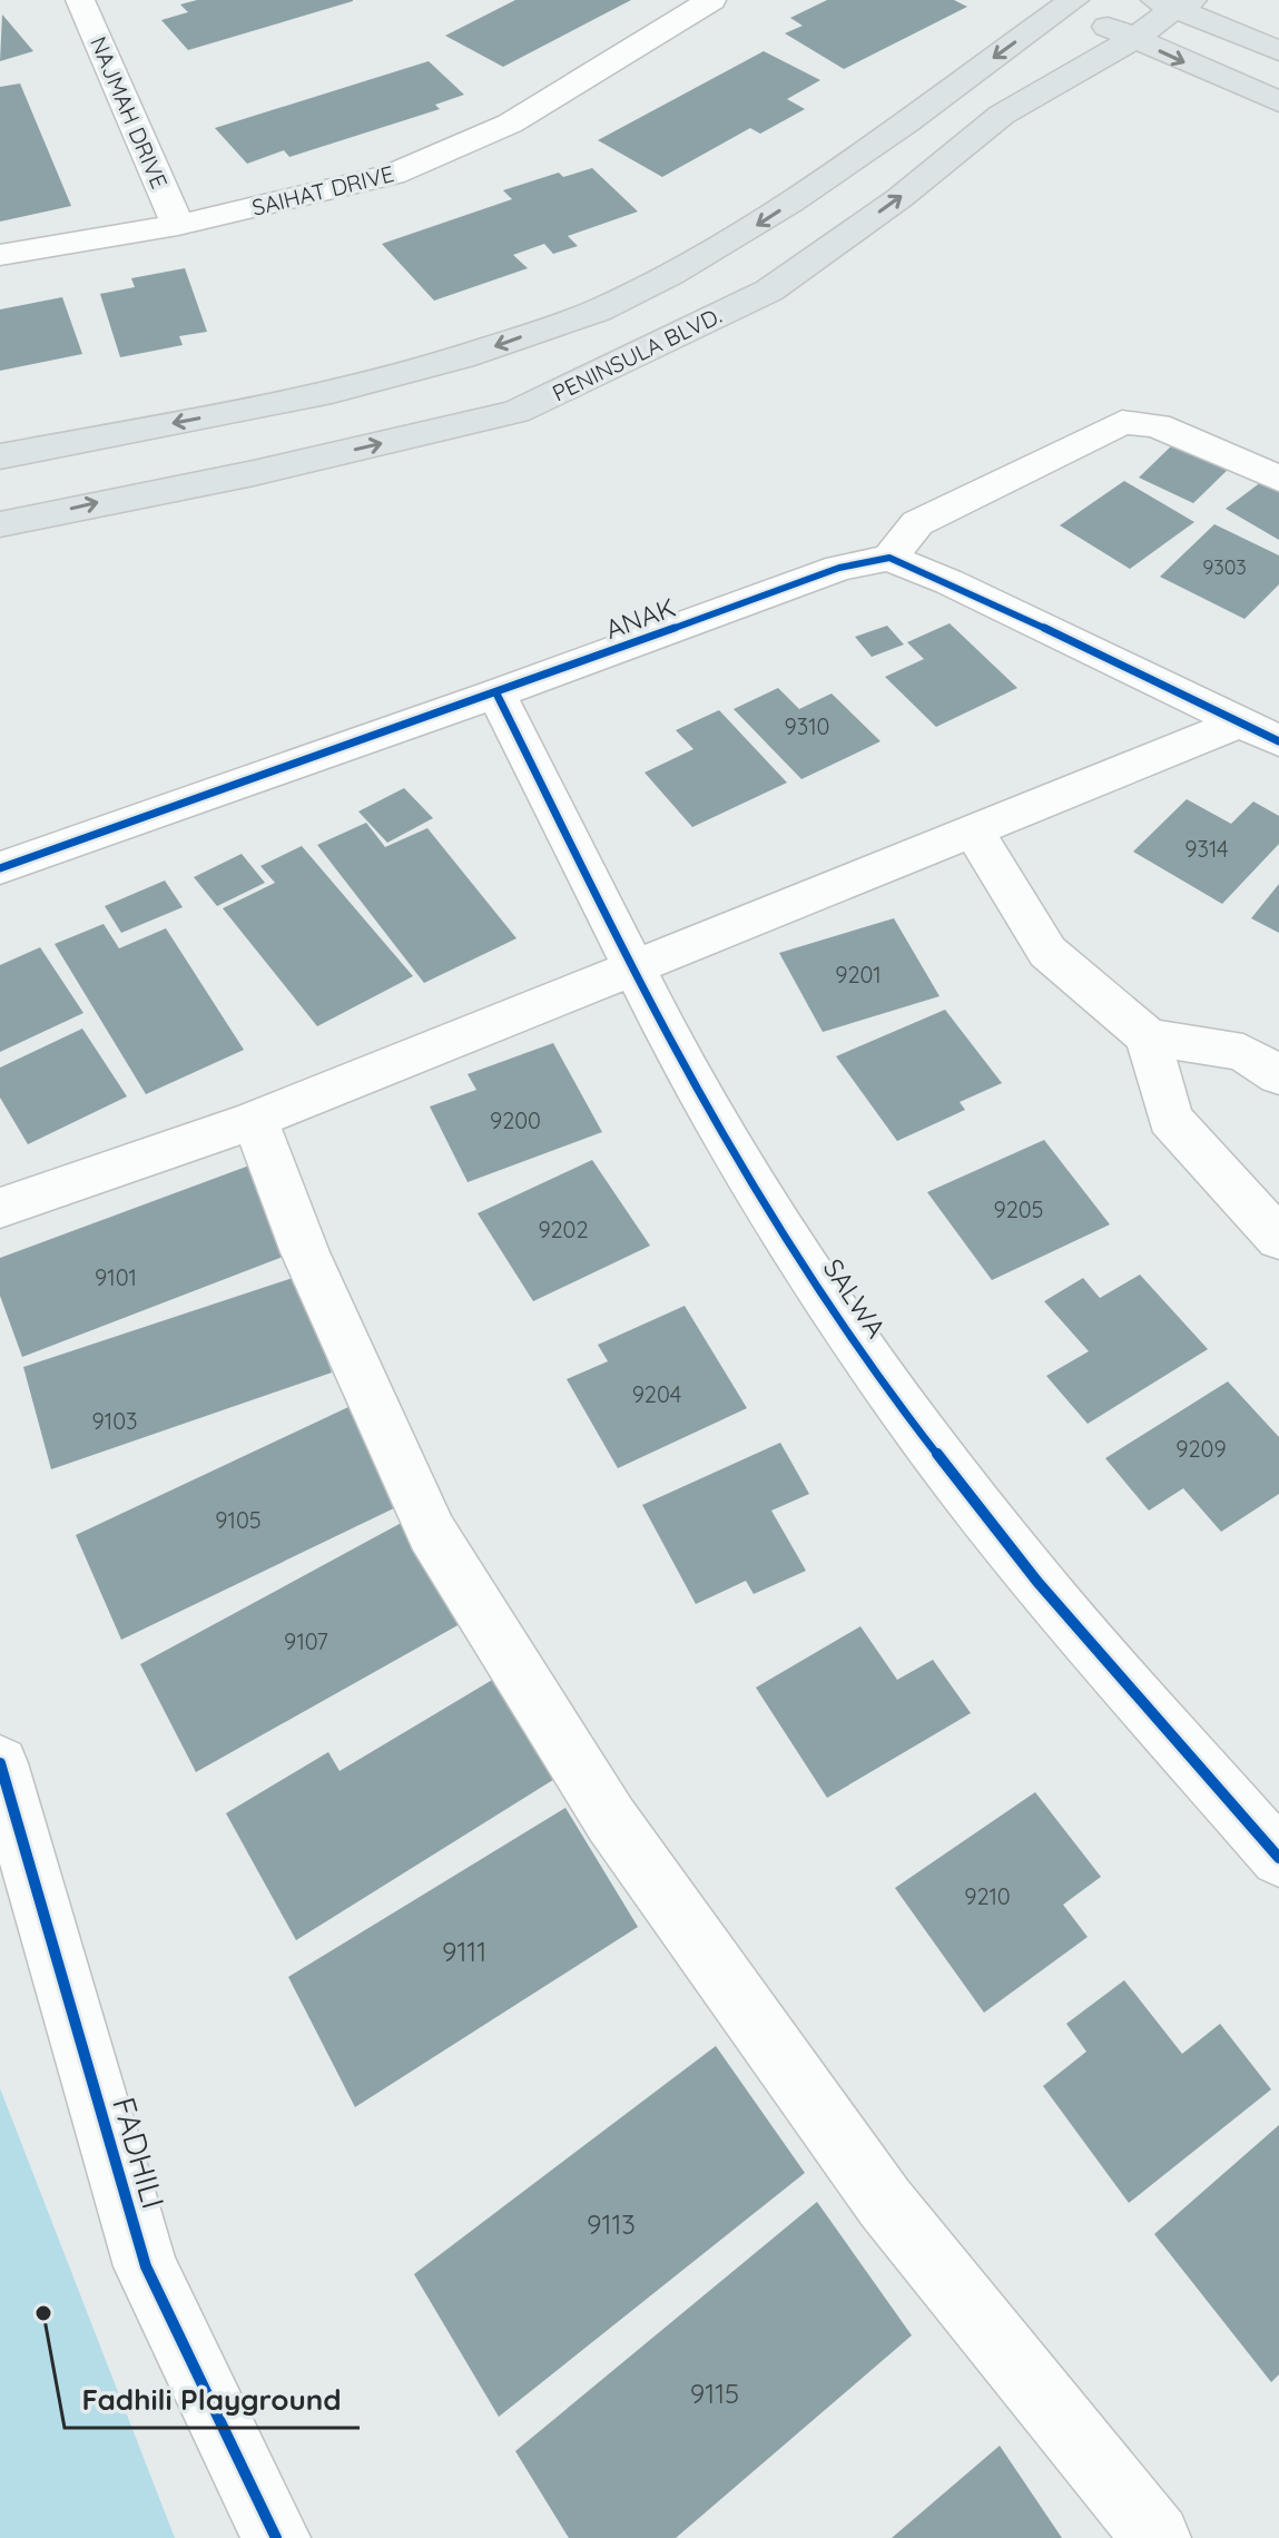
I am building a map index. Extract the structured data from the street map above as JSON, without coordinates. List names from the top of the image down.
{
  "streets": {
    "main road": ["PENINSULA BLVD."],
    "street": [
      "NAJMAH DRIVE",
      "SAIHAT DRIVE",
      "ANAK",
      "SALWA",
      "FADHILI"
    ]
  },
  "crossings": [
    ["NAJMAH DRIVE", "SAIHAT DRIVE"],
    ["ANAK", "SALWA"]
  ],
  "places": ["Fadhili Playground"],
  "house_numbers": [
    "9303",
    "9310",
    "9314",
    "9201",
    "9200",
    "9205",
    "9202",
    "9101",
    "9204",
    "9103",
    "9209",
    "9105",
    "9107",
    "9210",
    "9111",
    "9113",
    "9115"
  ]
}
